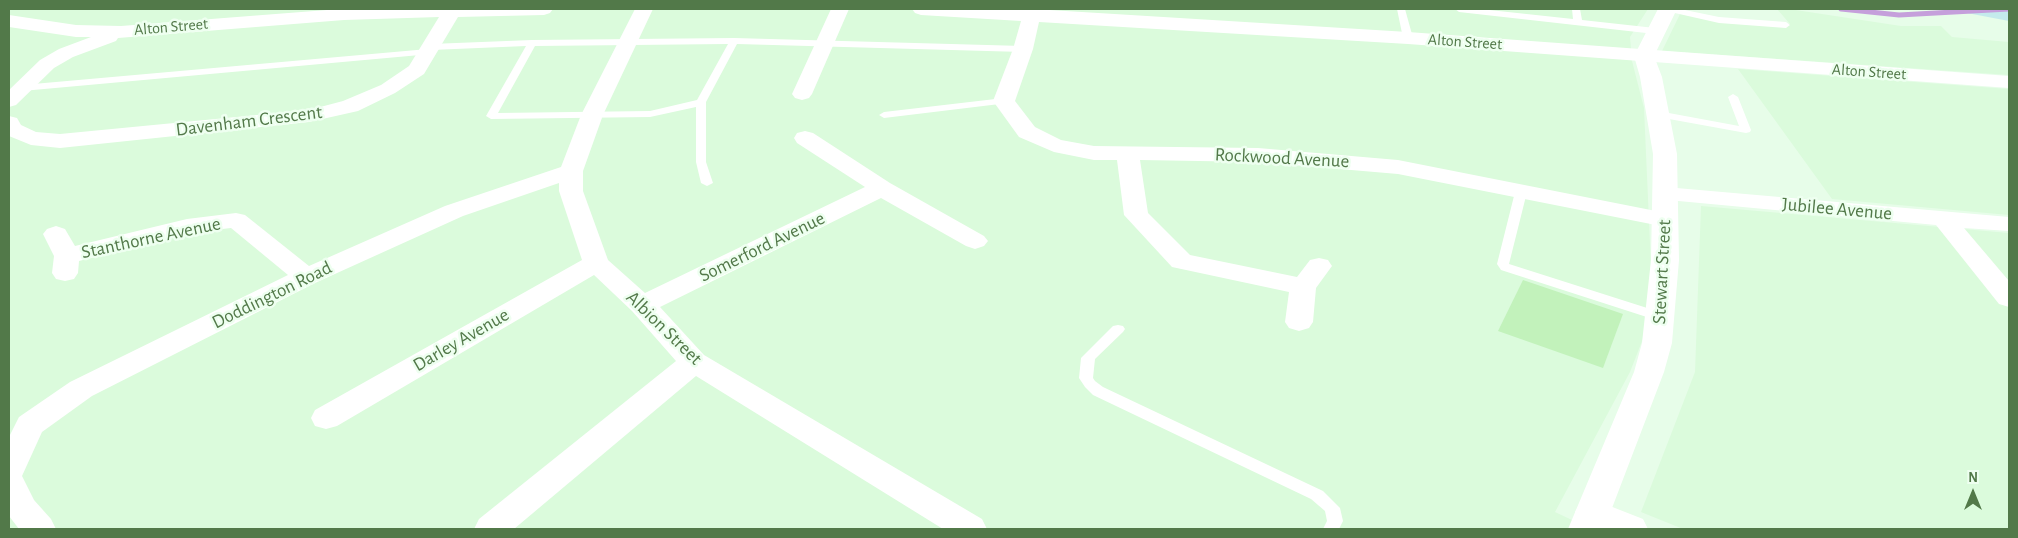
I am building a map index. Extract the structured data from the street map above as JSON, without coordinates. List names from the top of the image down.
{
  "streets": {
    "street": [
      "Alton Street",
      "Davenham Crescent",
      "Rockwood Avenue",
      "Jubilee Avenue",
      "Stanthorne Avenue",
      "Somerford Avenue",
      "Stewart Street",
      "Doddington Road",
      "Albion Street",
      "Darley Avenue"
    ]
  },
  "crossings": [
    ["Alton Street", "Davenham Crescent"],
    ["Alton Street", "Stewart Street"],
    ["Rockwood Avenue", "Jubilee Avenue"],
    ["Rockwood Avenue", "Stewart Street"],
    ["Jubilee Avenue", "Stewart Street"],
    ["Stanthorne Avenue", "Doddington Road"],
    ["Somerford Avenue", "Albion Street"],
    ["Doddington Road", "Albion Street"],
    ["Albion Street", "Darley Avenue"]
  ],
  "north": "top"
}
